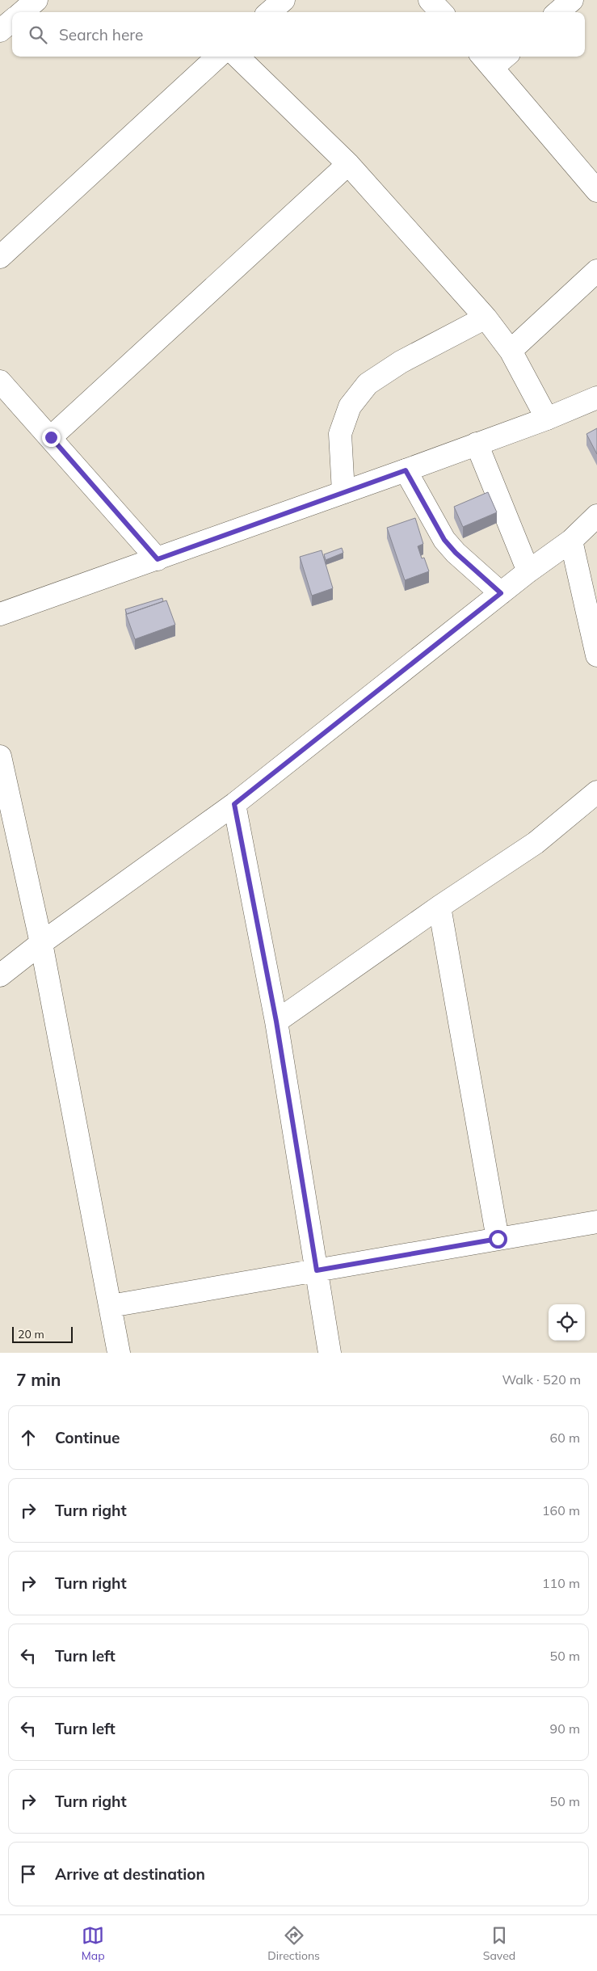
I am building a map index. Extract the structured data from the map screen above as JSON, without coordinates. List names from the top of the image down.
{
  "scale_bar": "20 m",
  "page": {
    "search": "Search here",
    "scale": "20 m",
    "heading": ["7 min", "Walk · 520 m"],
    "list": [
      ["Continue", "60 m"],
      ["Turn right", "160 m"],
      ["Turn right", "110 m"],
      ["Turn left", "50 m"],
      ["Turn left", "90 m"],
      ["Turn right", "50 m"],
      "Arrive at destination"
    ],
    "nav": ["Map", "Directions", "Saved"]
  }
}
